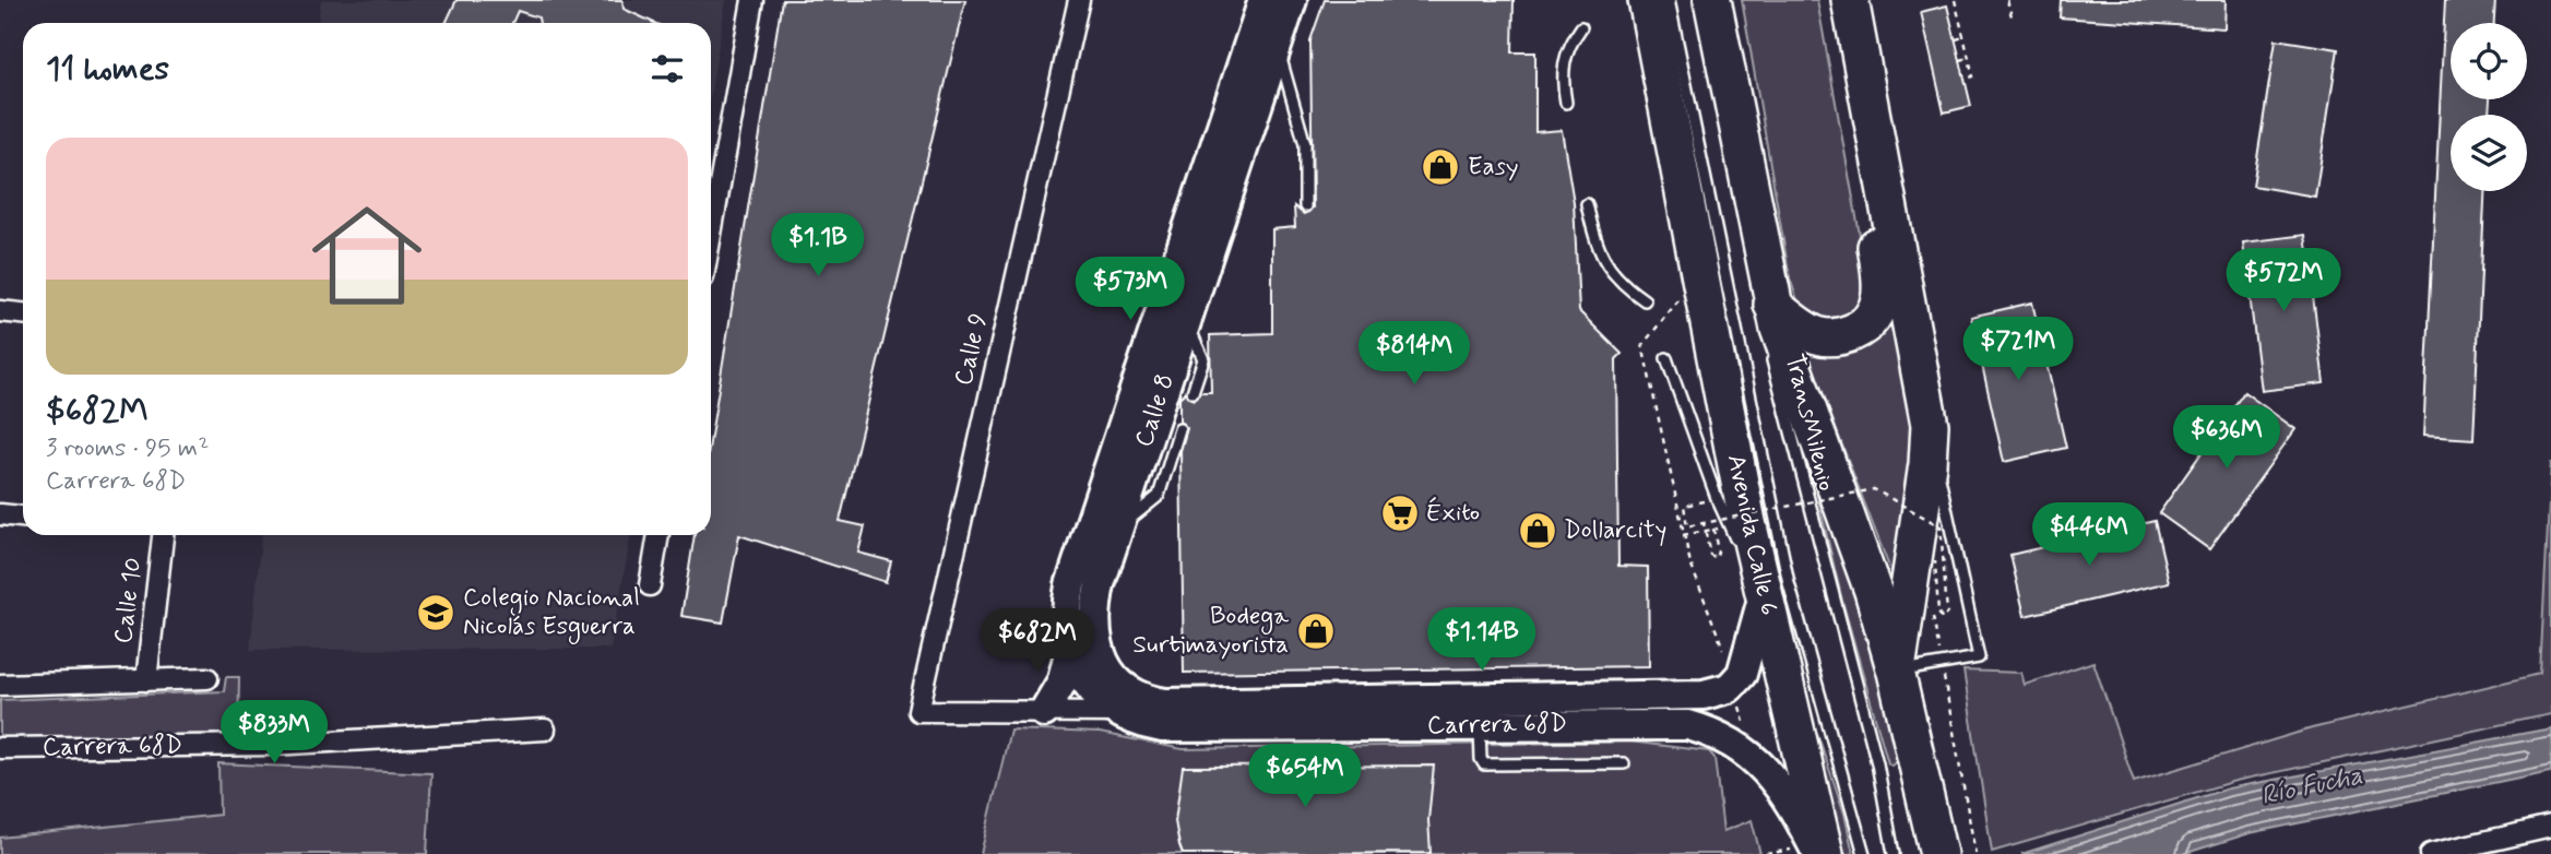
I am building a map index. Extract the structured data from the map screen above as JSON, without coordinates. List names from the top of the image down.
{
  "streets": {
    "highway": ["Avenida Calle 6"],
    "street": [
      "Calle 9",
      "Calle 8",
      "Calle 10",
      "Carrera 68D"
    ],
    "lane": ["TransMilenio"]
  },
  "crossings": [
    ["Calle 9", "Carrera 68D"],
    ["Calle 8", "Carrera 68D"],
    ["TransMilenio", "Avenida Calle 6"],
    ["Avenida Calle 6", "Carrera 68D"]
  ],
  "water": ["Río Fucha"],
  "places": {
    "shop": ["Easy", "Dollarcity", "Bodega Surtimayorista"],
    "supermarket": ["Éxito"],
    "school or university": ["Colegio Nacional Nicolás Esguerra"]
  },
  "page": {
    "heading": "11 homes",
    "list": [
      {
        "name": "$682M",
        "note": "3 rooms · 95 m² · Carrera 68D"
      }
    ],
    "price": [
      "$1.1B",
      "$572M",
      "$573M",
      "$721M",
      "$814M",
      "$636M",
      "$446M",
      "$1.14B",
      "$682M",
      "$833M",
      "$654M"
    ]
  }
}
